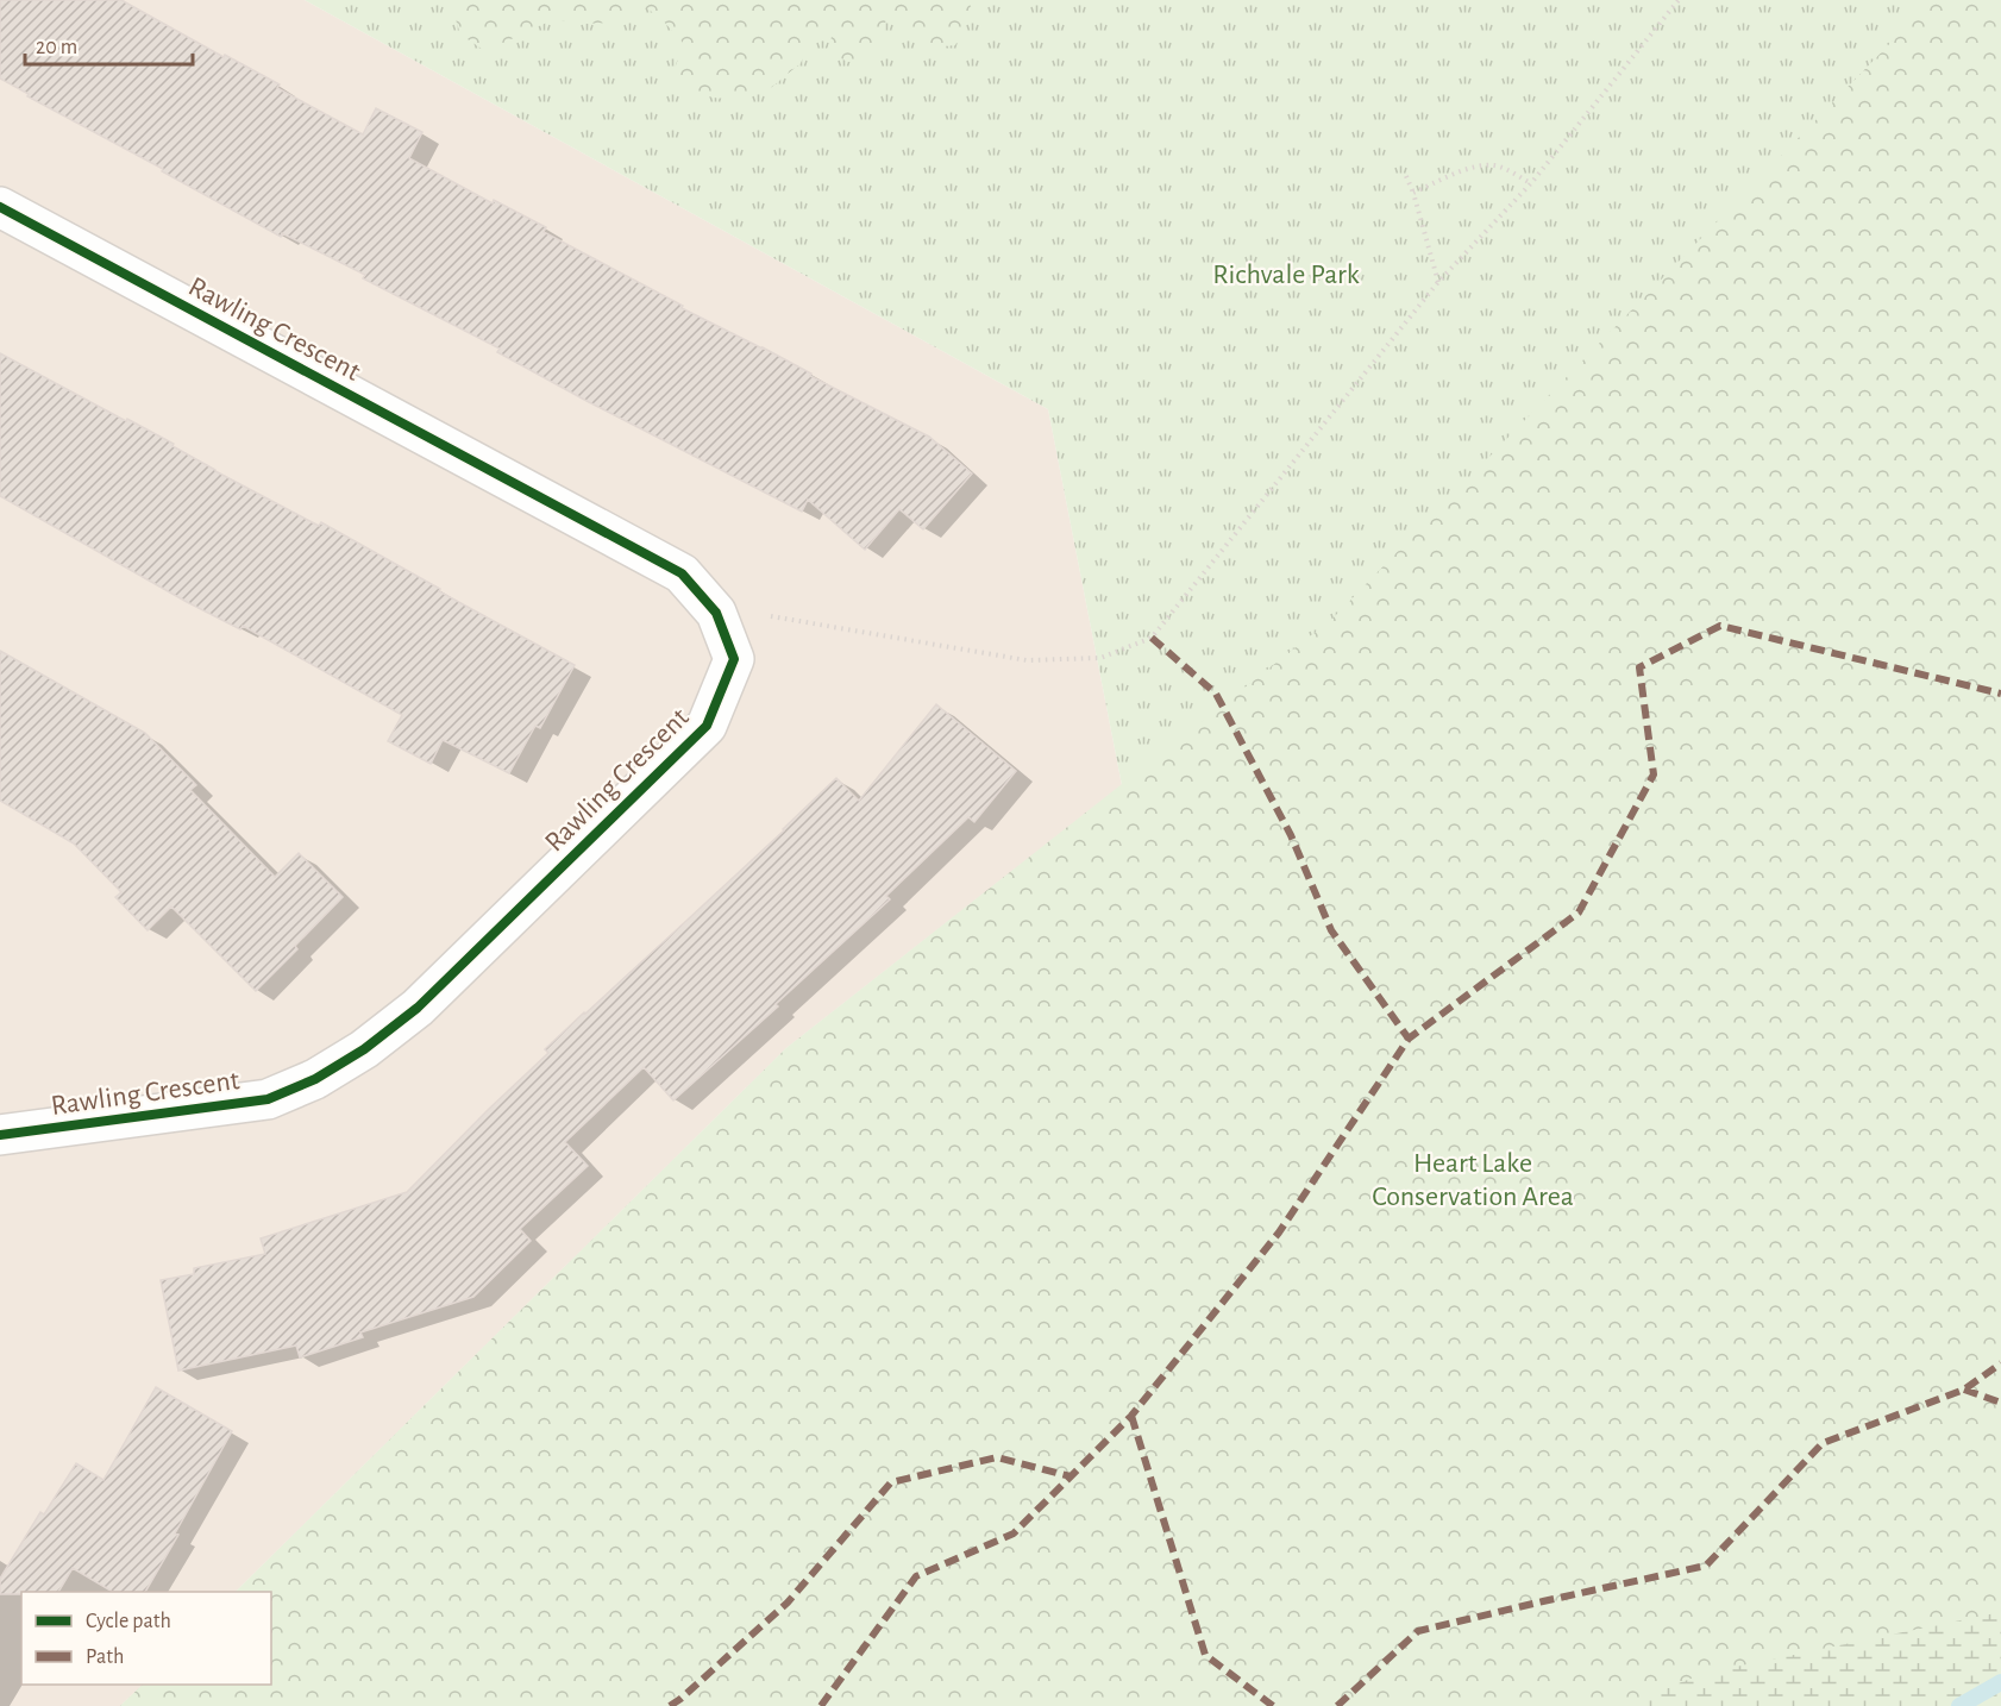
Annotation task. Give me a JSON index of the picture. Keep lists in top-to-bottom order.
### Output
{
  "streets": {
    "street": ["Rawling Crescent"]
  },
  "parks": ["Richvale Park", "Heart Lake Conservation Area"],
  "legend": ["Cycle path", "Path"],
  "scale_bar": "20 m"
}
